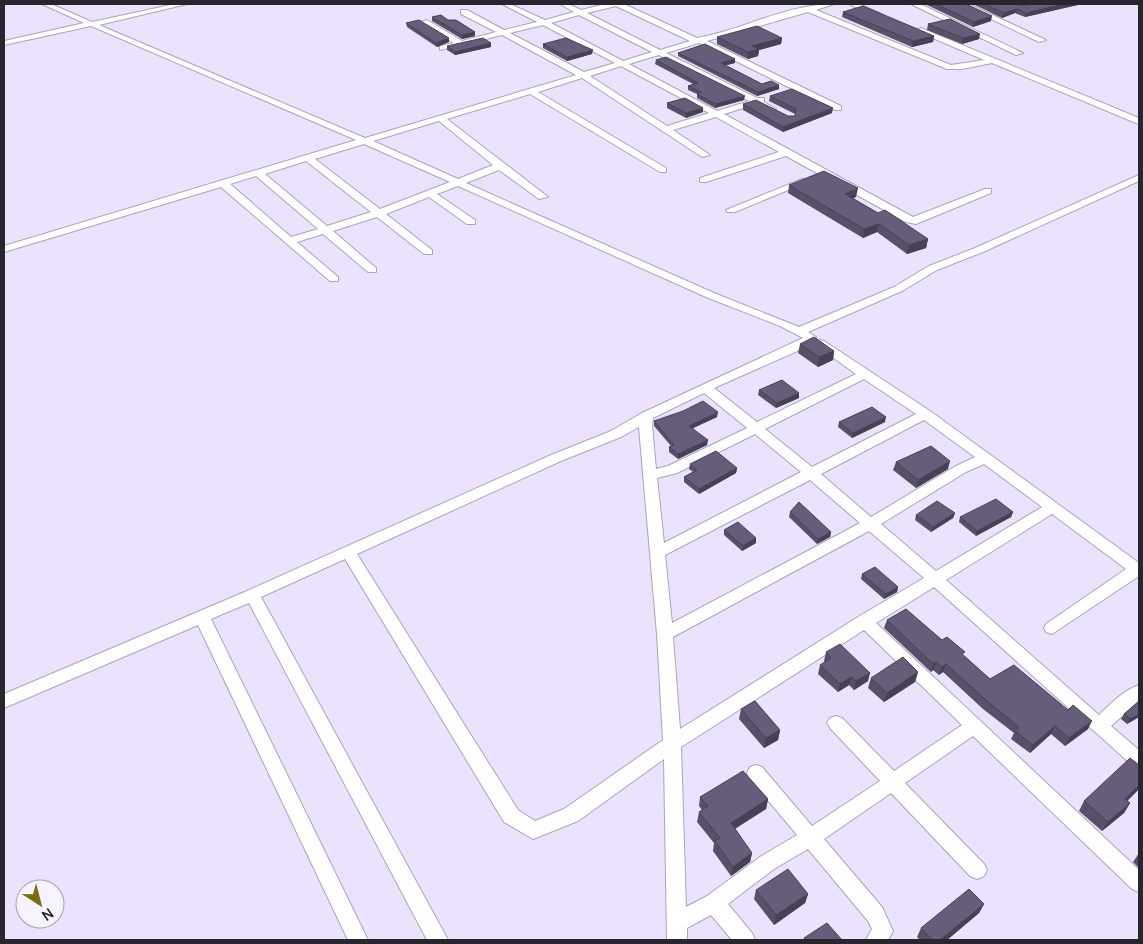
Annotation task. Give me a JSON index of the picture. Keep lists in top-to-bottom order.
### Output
{
  "north": "bottom right"
}
